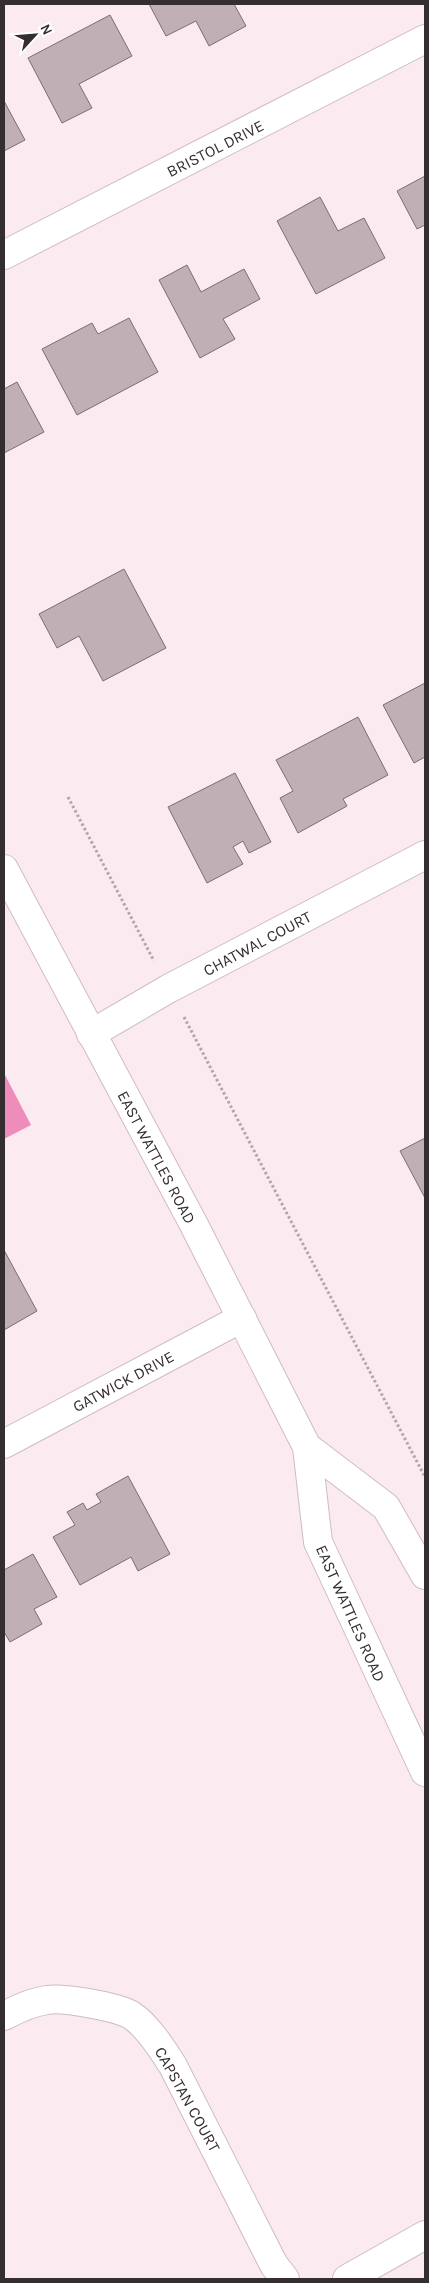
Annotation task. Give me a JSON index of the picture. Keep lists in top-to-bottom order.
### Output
{
  "streets": {
    "street": [
      "BRISTOL DRIVE",
      "CHATWAL COURT",
      "EAST WATTLES ROAD",
      "GATWICK DRIVE",
      "CAPSTAN COURT"
    ]
  },
  "crossings": [
    ["CHATWAL COURT", "EAST WATTLES ROAD"],
    ["EAST WATTLES ROAD", "GATWICK DRIVE"]
  ],
  "north": "top right"
}
